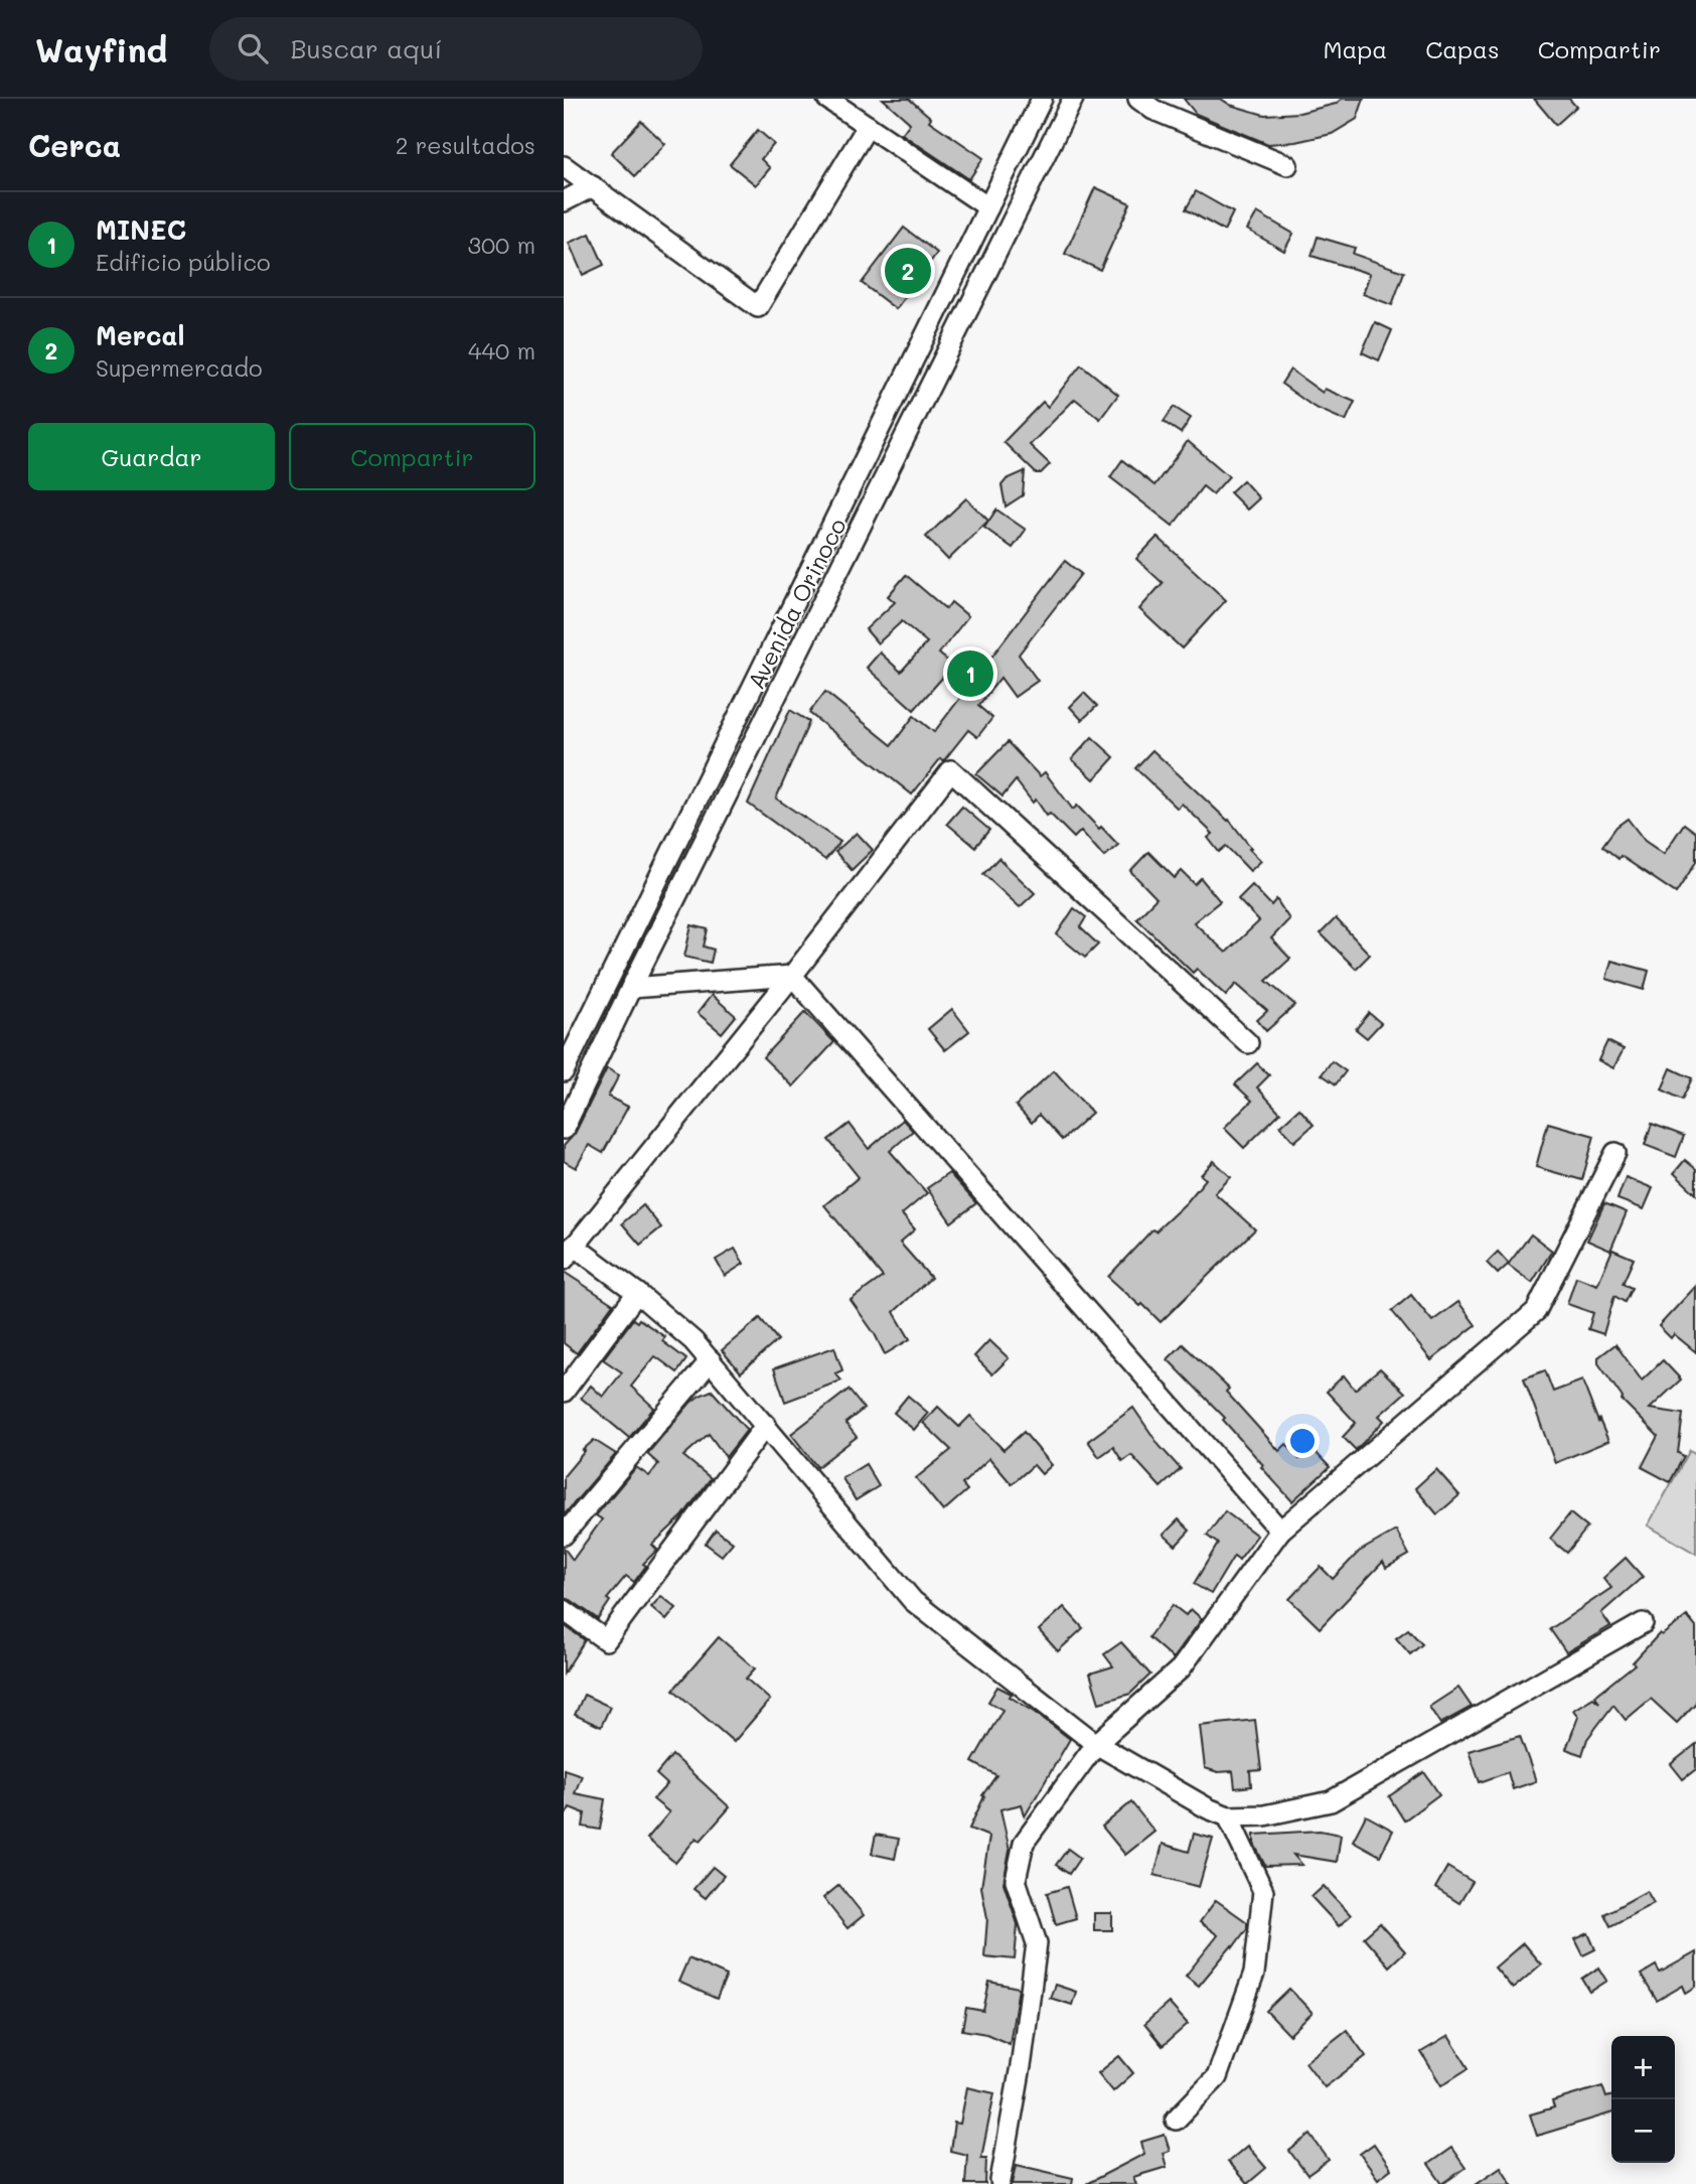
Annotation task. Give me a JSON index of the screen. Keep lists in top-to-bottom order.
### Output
{
  "streets": {
    "street": ["Avenida Orinoco"]
  },
  "page": {
    "header": "Wayfind",
    "search": "Buscar aquí",
    "nav": ["Mapa", "Capas", "Compartir"],
    "heading": ["Cerca", "2 resultados"],
    "list": [
      {
        "mark": "1",
        "name": "MINEC",
        "note": "Edificio público",
        "value": "300 m"
      },
      {
        "mark": "2",
        "name": "Mercal",
        "note": "Supermercado",
        "value": "440 m"
      }
    ],
    "pins": ["2", "1"],
    "buttons": ["Guardar", "Compartir"],
    "map_buttons": ["+", "−"]
  }
}
